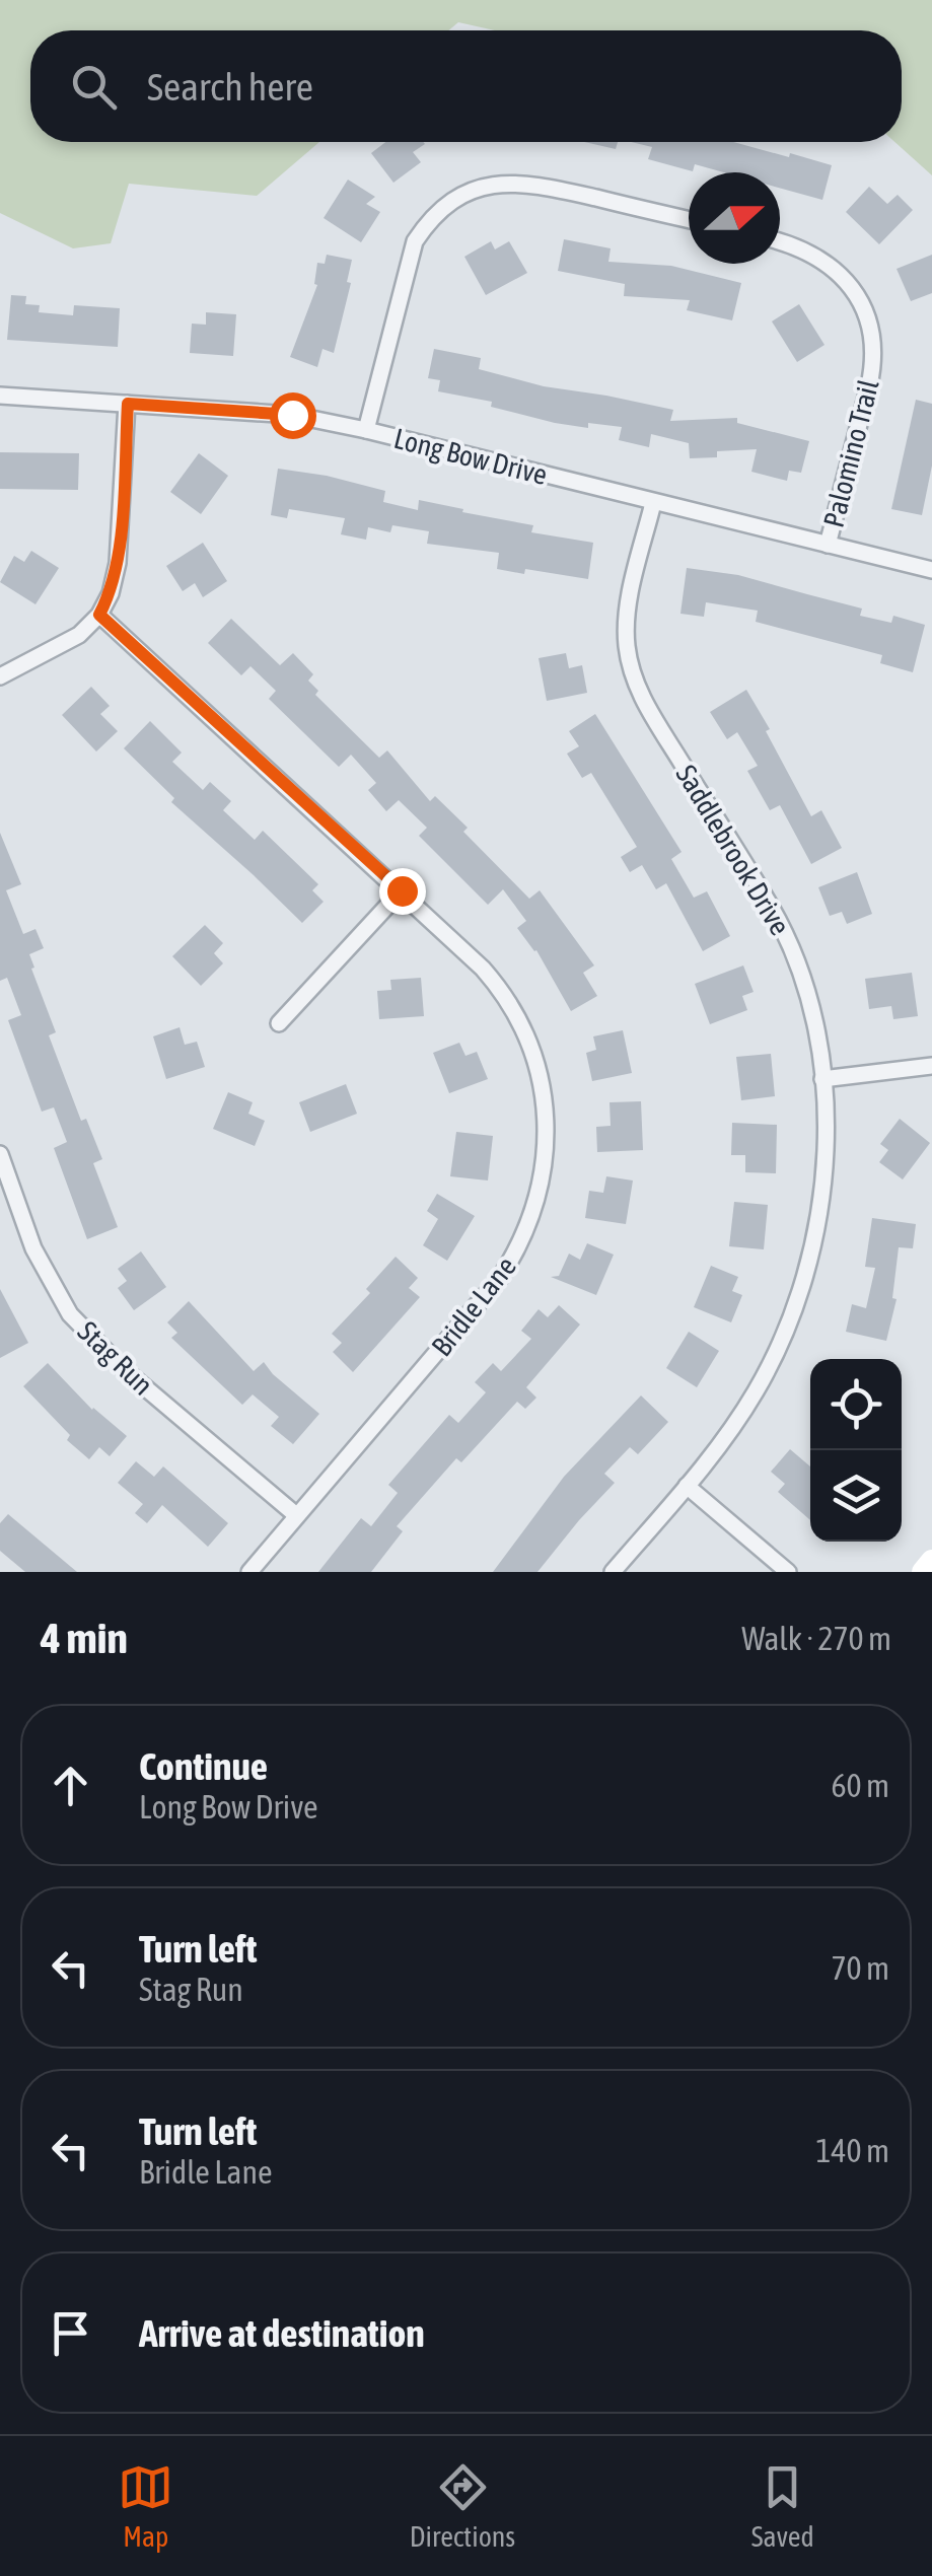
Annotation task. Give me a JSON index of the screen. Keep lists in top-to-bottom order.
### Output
{
  "streets": {
    "street": [
      "Palomino Trail",
      "Long Bow Drive",
      "Saddlebrook Drive",
      "Bridle Lane",
      "Stag Run"
    ]
  },
  "crossings": [
    ["Palomino Trail", "Long Bow Drive"],
    ["Long Bow Drive", "Saddlebrook Drive"],
    ["Bridle Lane", "Stag Run"]
  ],
  "north": "right",
  "page": {
    "search": "Search here",
    "heading": ["4 min", "Walk · 270 m"],
    "list": [
      ["Continue", "Long Bow Drive", "60 m"],
      ["Turn left", "Stag Run", "70 m"],
      ["Turn left", "Bridle Lane", "140 m"],
      "Arrive at destination"
    ],
    "nav": ["Map", "Directions", "Saved"]
  }
}
